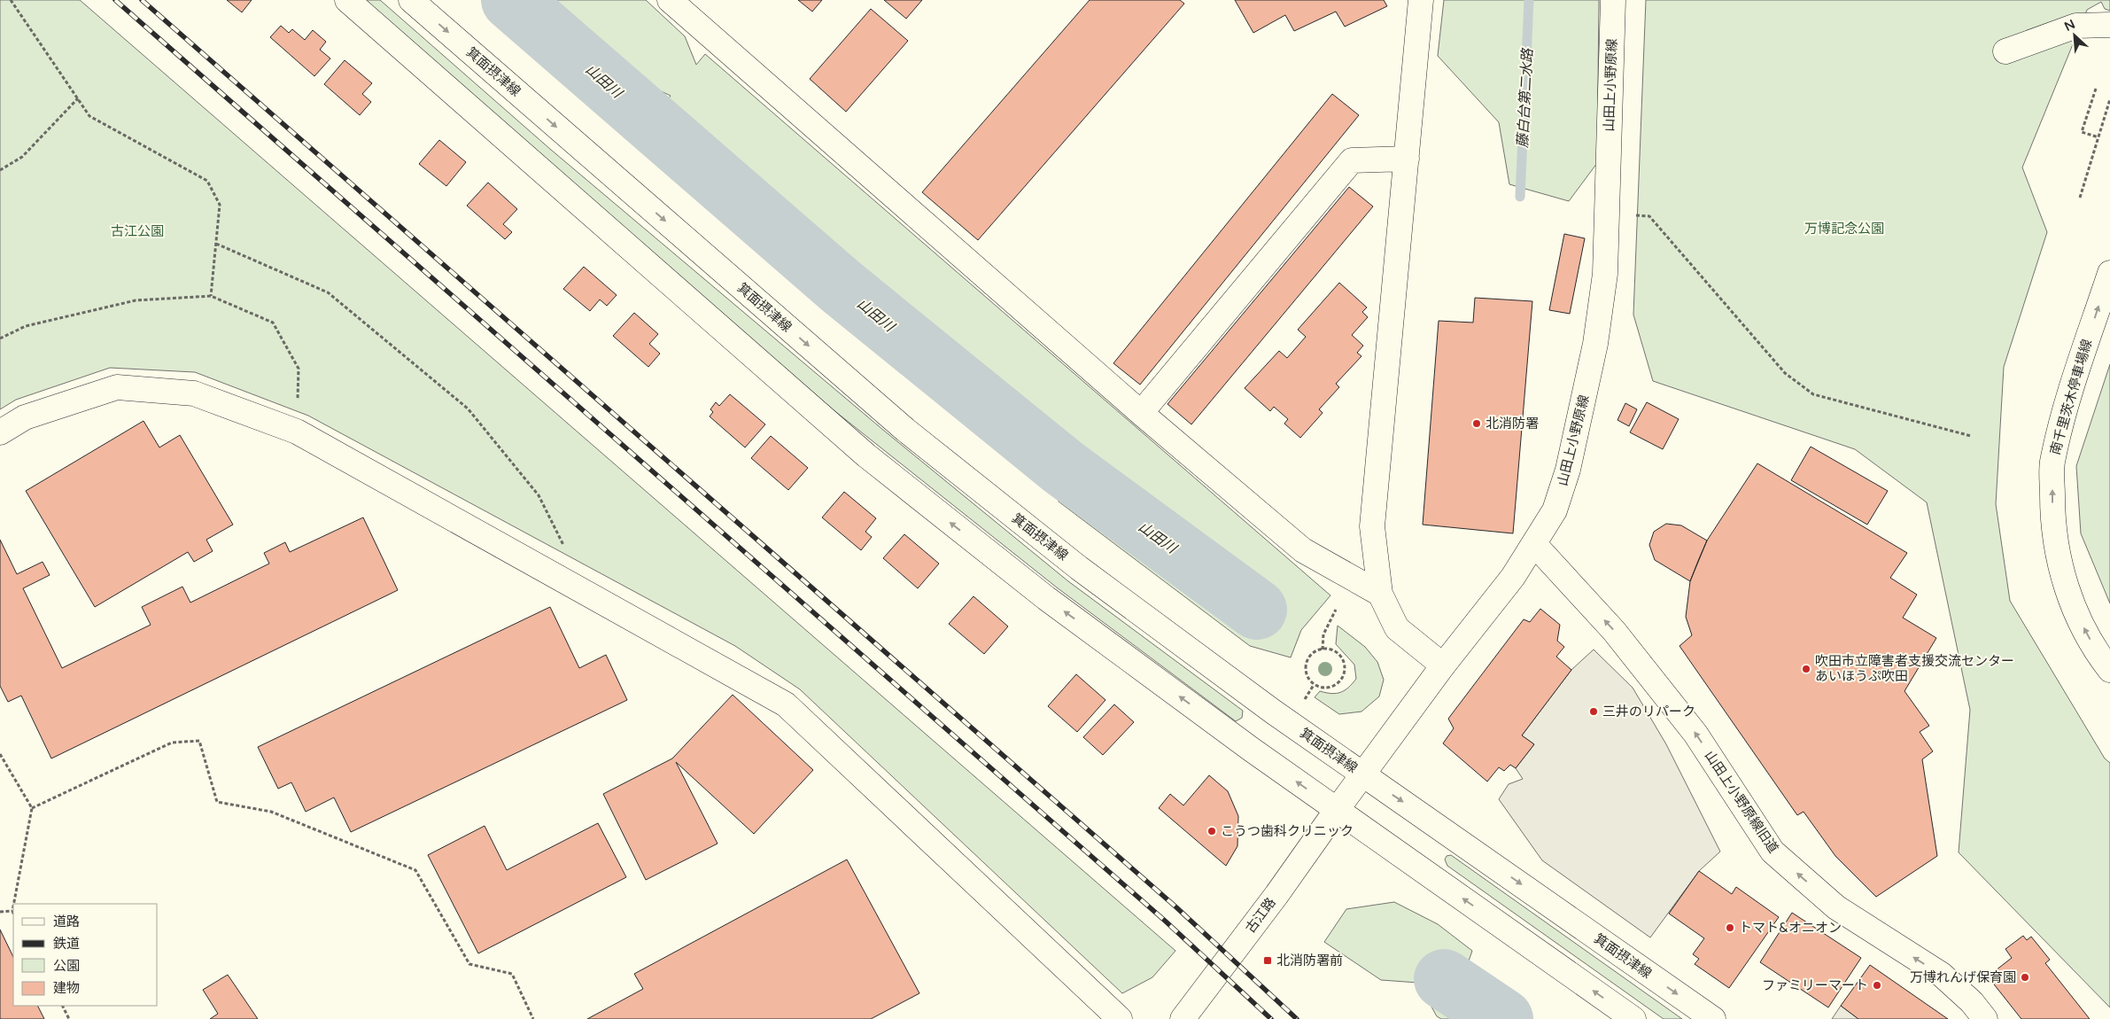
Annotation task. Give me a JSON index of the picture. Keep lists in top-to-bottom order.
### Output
{
  "streets": {
    "main road": [
      "箕面摂津線",
      "山田上小野原線",
      "南千里茨木停車場線",
      "山田上小野原線旧道",
      "古江路"
    ]
  },
  "crossings": [
    ["箕面摂津線", "山田上小野原線"],
    ["山田上小野原線", "山田上小野原線旧道"],
    ["山田上小野原線", "古江路"]
  ],
  "one_way": ["南千里茨木停車場線", "山田上小野原線旧道"],
  "water": ["山田川", "藤白台第二水路"],
  "parks": ["万博記念公園", "古江公園"],
  "places": {
    "other": [
      "北消防署",
      "吹田市立障害者支援交流センター あいほうぷ吹田",
      "三井のリパーク",
      "こうつ歯科クリニック",
      "トマト&オニオン",
      "万博れんげ保育園",
      "ファミリーマート"
    ],
    "transit": ["北消防署前"]
  },
  "legend": [
    "道路",
    "鉄道",
    "公園",
    "建物"
  ],
  "north": "top left"
}
